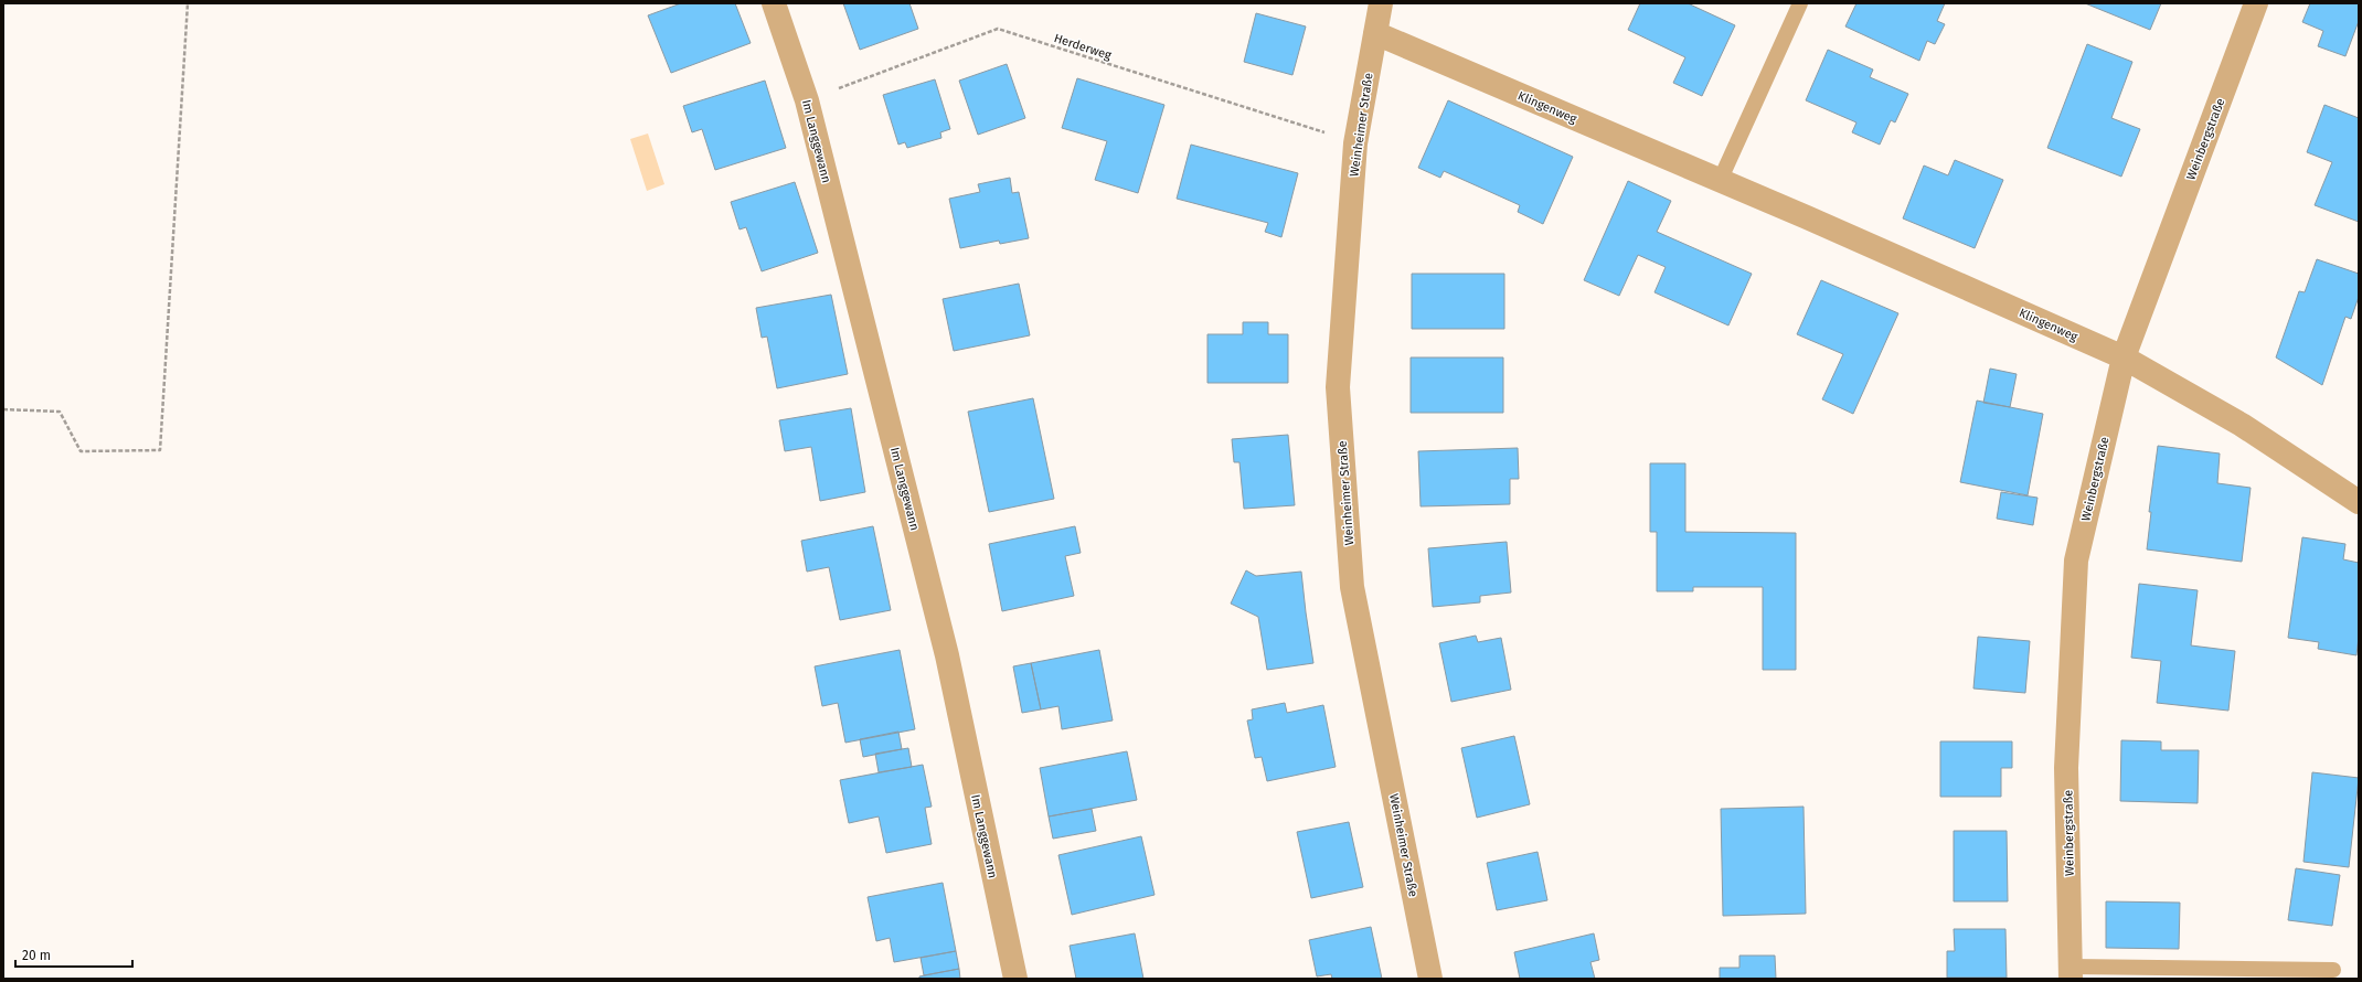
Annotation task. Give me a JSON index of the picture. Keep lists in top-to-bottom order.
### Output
{
  "streets": {
    "street": [
      "Klingenweg",
      "Weinheimer Straße",
      "Weinbergstraße",
      "Im Langgewann"
    ],
    "path": ["Herderweg"]
  },
  "crossings": [
    ["Herderweg", "Weinheimer Straße"],
    ["Herderweg", "Im Langgewann"],
    ["Klingenweg", "Weinheimer Straße"],
    ["Klingenweg", "Weinbergstraße"]
  ],
  "scale_bar": "20 m"
}
